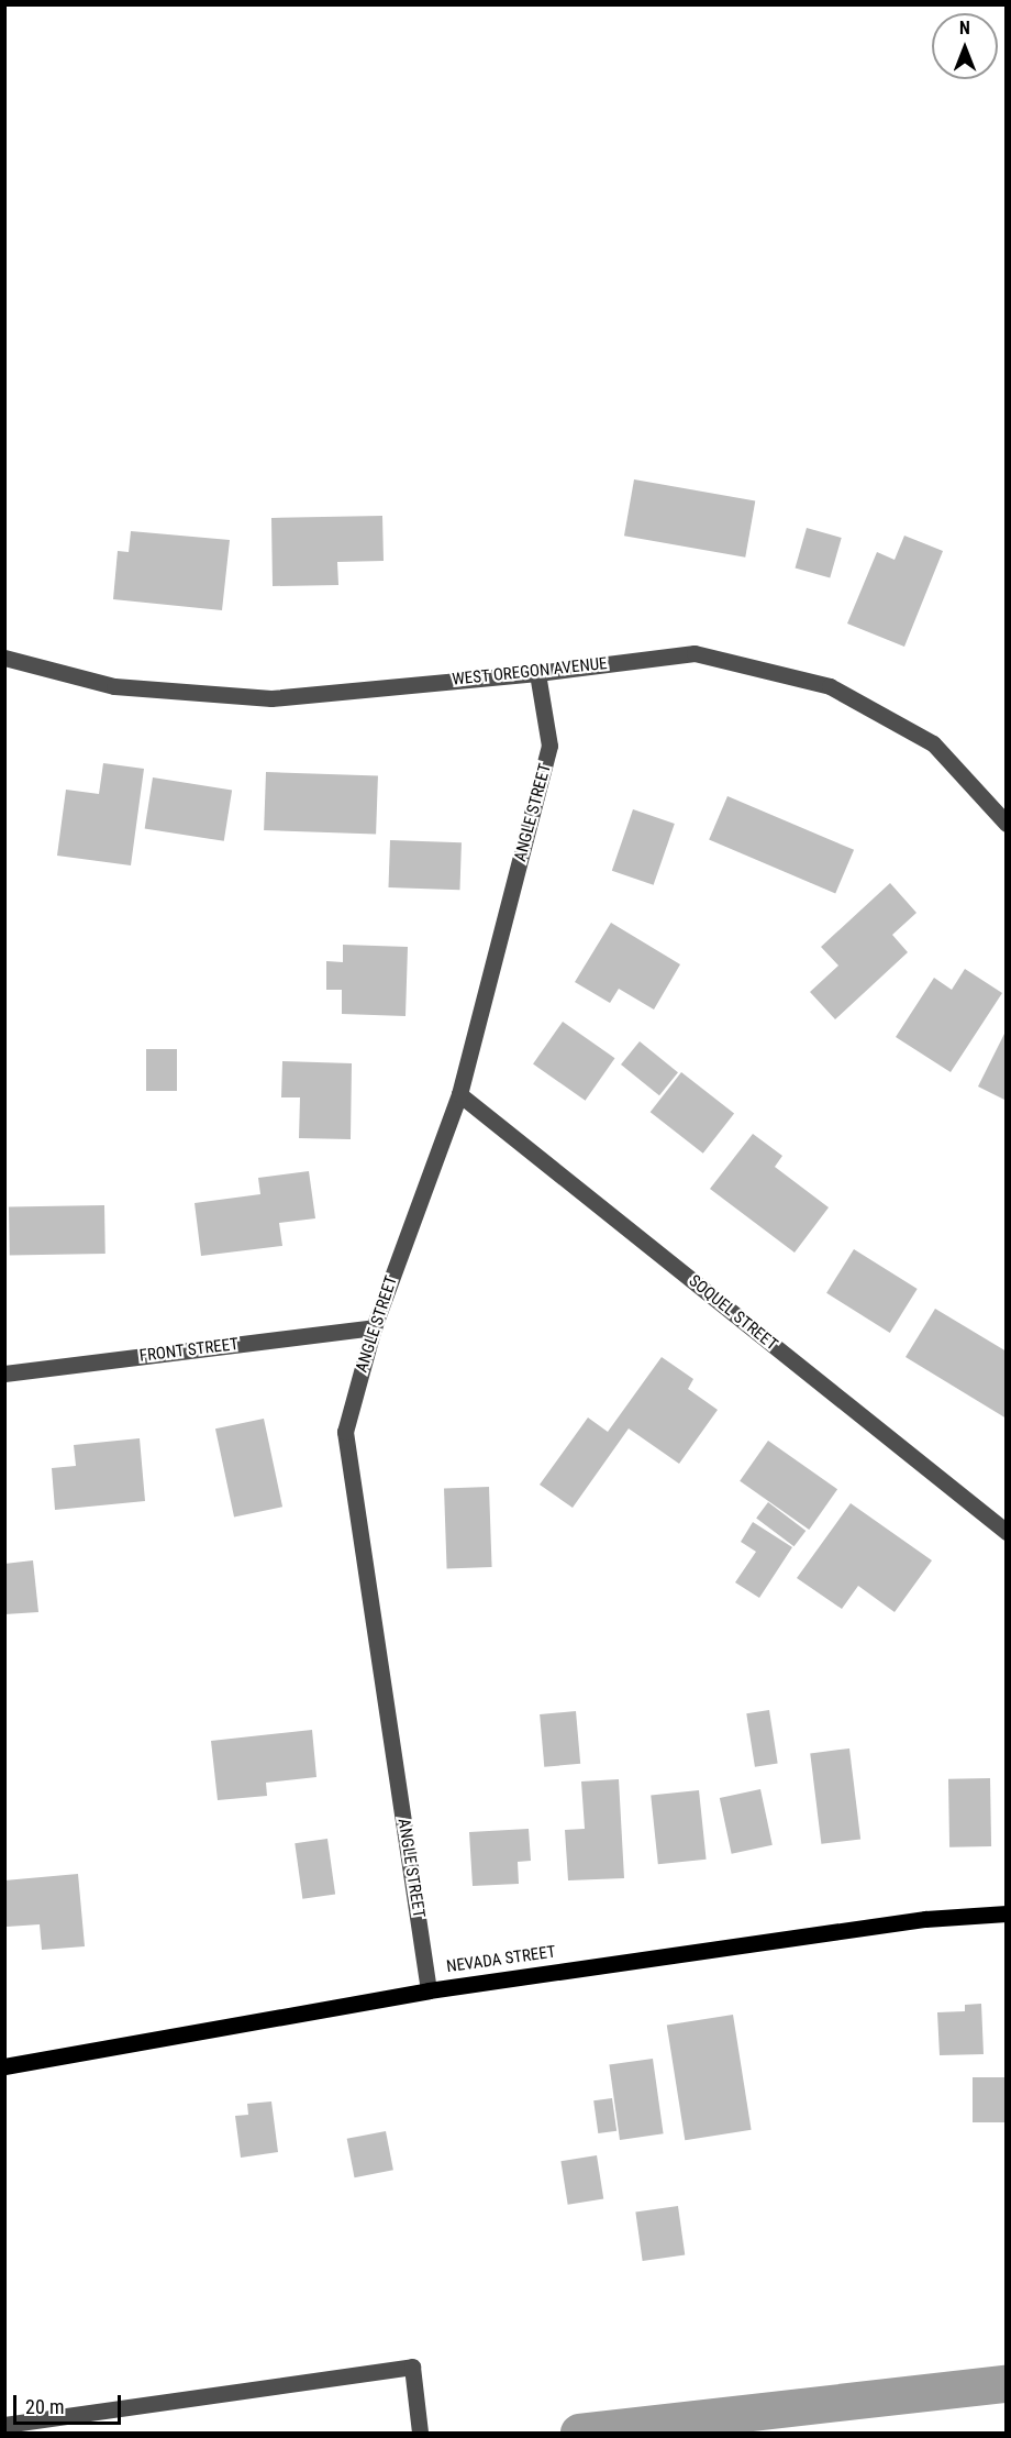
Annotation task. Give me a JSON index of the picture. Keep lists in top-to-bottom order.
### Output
{
  "streets": {
    "main road": ["NEVADA STREET"],
    "street": [
      "WEST OREGON AVENUE",
      "ANGLE STREET",
      "SOQUEL STREET",
      "FRONT STREET"
    ]
  },
  "crossings": [
    ["WEST OREGON AVENUE", "ANGLE STREET"],
    ["ANGLE STREET", "SOQUEL STREET"],
    ["ANGLE STREET", "FRONT STREET"],
    ["ANGLE STREET", "NEVADA STREET"]
  ],
  "scale_bar": "20 m",
  "north": "top"
}
